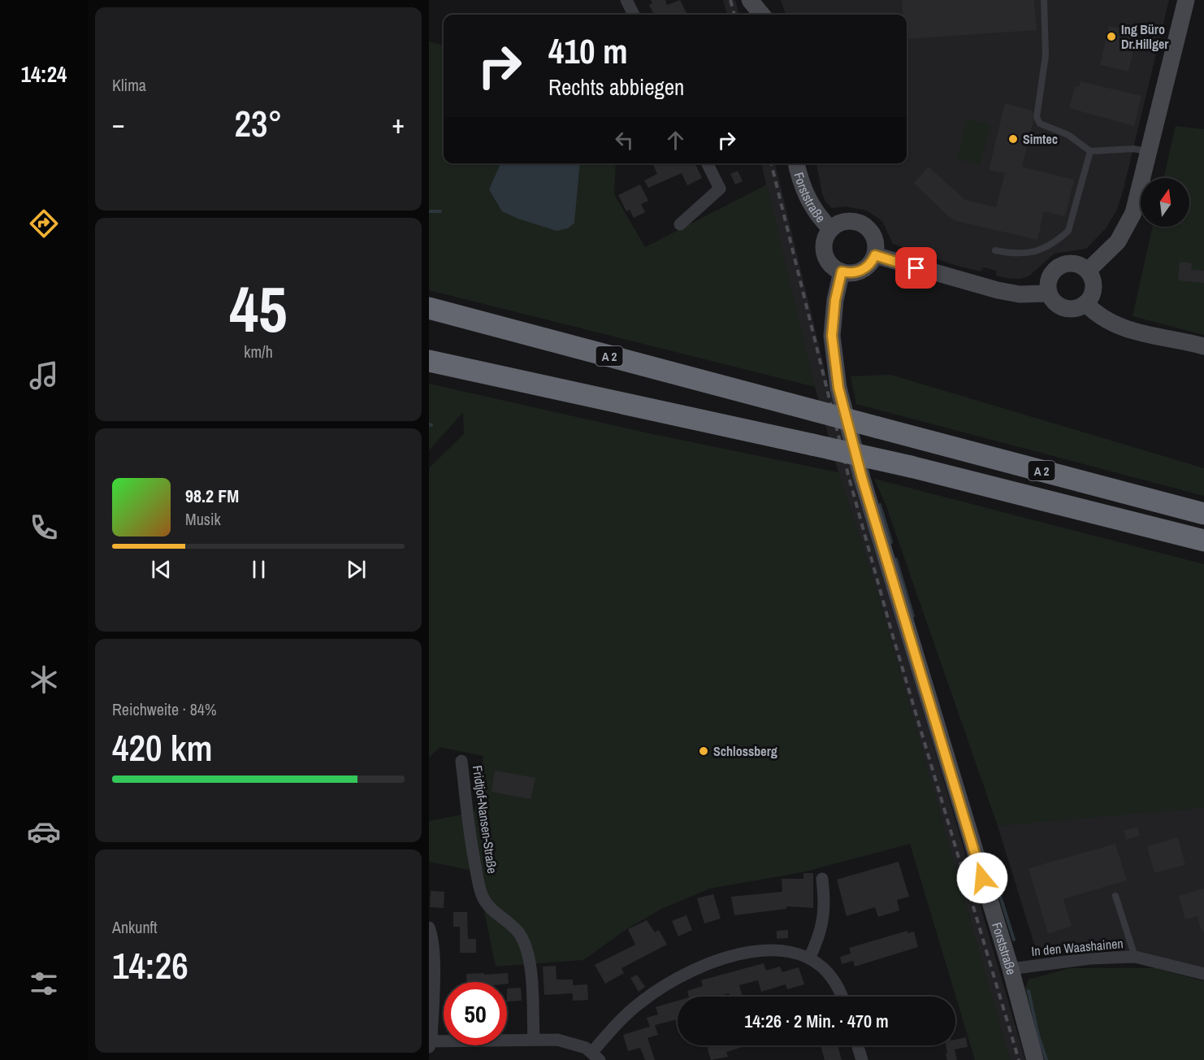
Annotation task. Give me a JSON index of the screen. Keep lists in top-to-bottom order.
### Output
{
  "streets": {
    "highway": ["A 2"],
    "main road": ["Forststraße"],
    "street": ["Fridtjof-Nansen-Straße", "In den Waashainen"]
  },
  "crossings": [
    ["Forststraße", "In den Waashainen"]
  ],
  "places": ["Ing Büro Dr.Hillger", "Simtec", "Schlossberg"],
  "north": "top",
  "page": {
    "tabs": "14:24",
    "tile": [
      "Klima",
      ["45", "km/h"],
      ["Reichweite · 84%", "420 km"],
      ["Ankunft", "14:26"]
    ],
    "turn": ["410 m", "Rechts abbiegen"],
    "heat": ["−", "23°", "+"],
    "song": ["98.2 FM", "Musik"],
    "limit": "50",
    "trip": "14:26 · 2 Min. · 470 m"
  }
}
